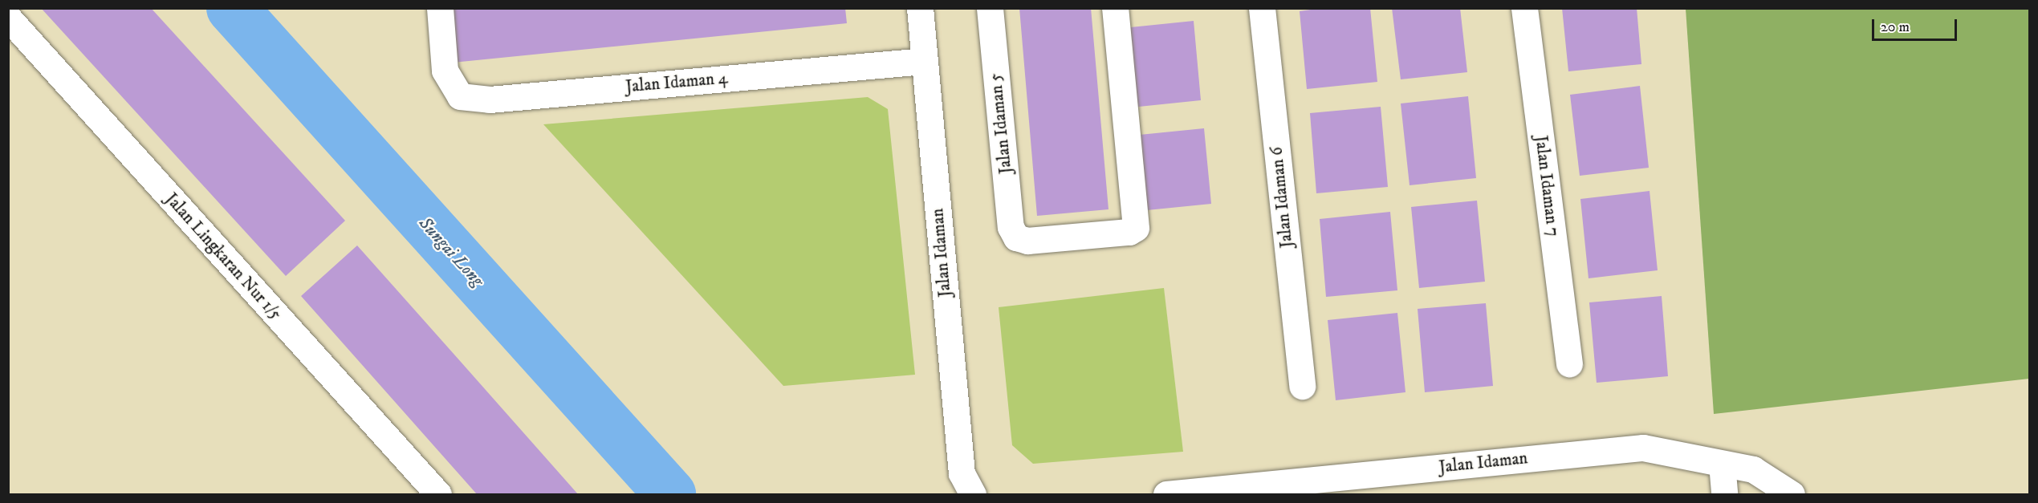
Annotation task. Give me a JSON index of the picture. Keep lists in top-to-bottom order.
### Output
{
  "streets": {
    "street": [
      "Jalan Idaman 4",
      "Jalan Idaman 5",
      "Jalan Idaman 7",
      "Jalan Idaman 6",
      "Jalan Idaman",
      "Jalan Lingkaran Nur 1/5"
    ]
  },
  "crossings": [
    ["Jalan Idaman 4", "Jalan Idaman"]
  ],
  "water": ["Sungai Long"],
  "scale_bar": "20 m"
}
